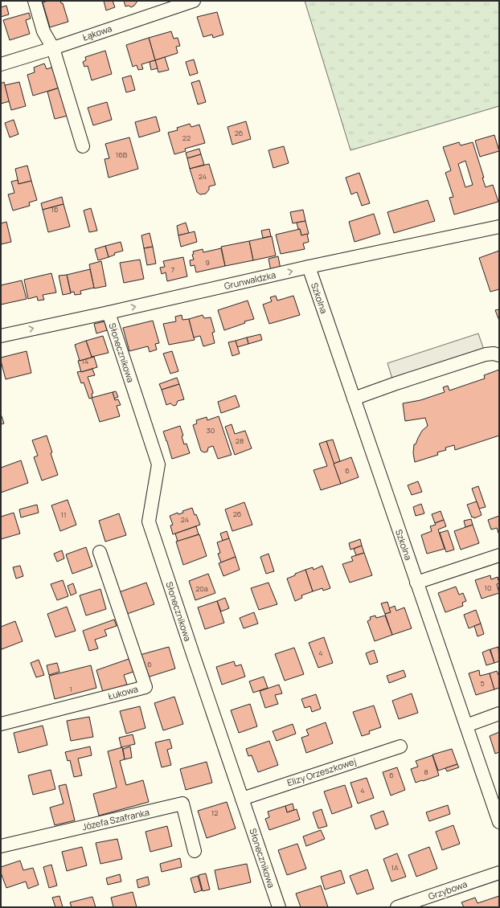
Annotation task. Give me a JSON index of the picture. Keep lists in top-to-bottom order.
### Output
{
  "streets": {
    "street": [
      "Łąkowa",
      "Grunwaldzka",
      "Szkolna",
      "Słonecznikowa",
      "Łukowa",
      "Elizy Orzeszkowej",
      "Józefa Szafranka",
      "Grzybowa"
    ]
  },
  "crossings": [
    ["Grunwaldzka", "Szkolna"],
    ["Grunwaldzka", "Słonecznikowa"],
    ["Słonecznikowa", "Elizy Orzeszkowej"]
  ],
  "one_way": ["Grunwaldzka"],
  "house_numbers": [
    "26",
    "22",
    "16B",
    "24",
    "16",
    "9",
    "7",
    "14",
    "30",
    "28",
    "6",
    "26",
    "11",
    "24",
    "10",
    "20a",
    "4",
    "6",
    "5",
    "1",
    "8",
    "6",
    "4",
    "12",
    "1A"
  ]
}
